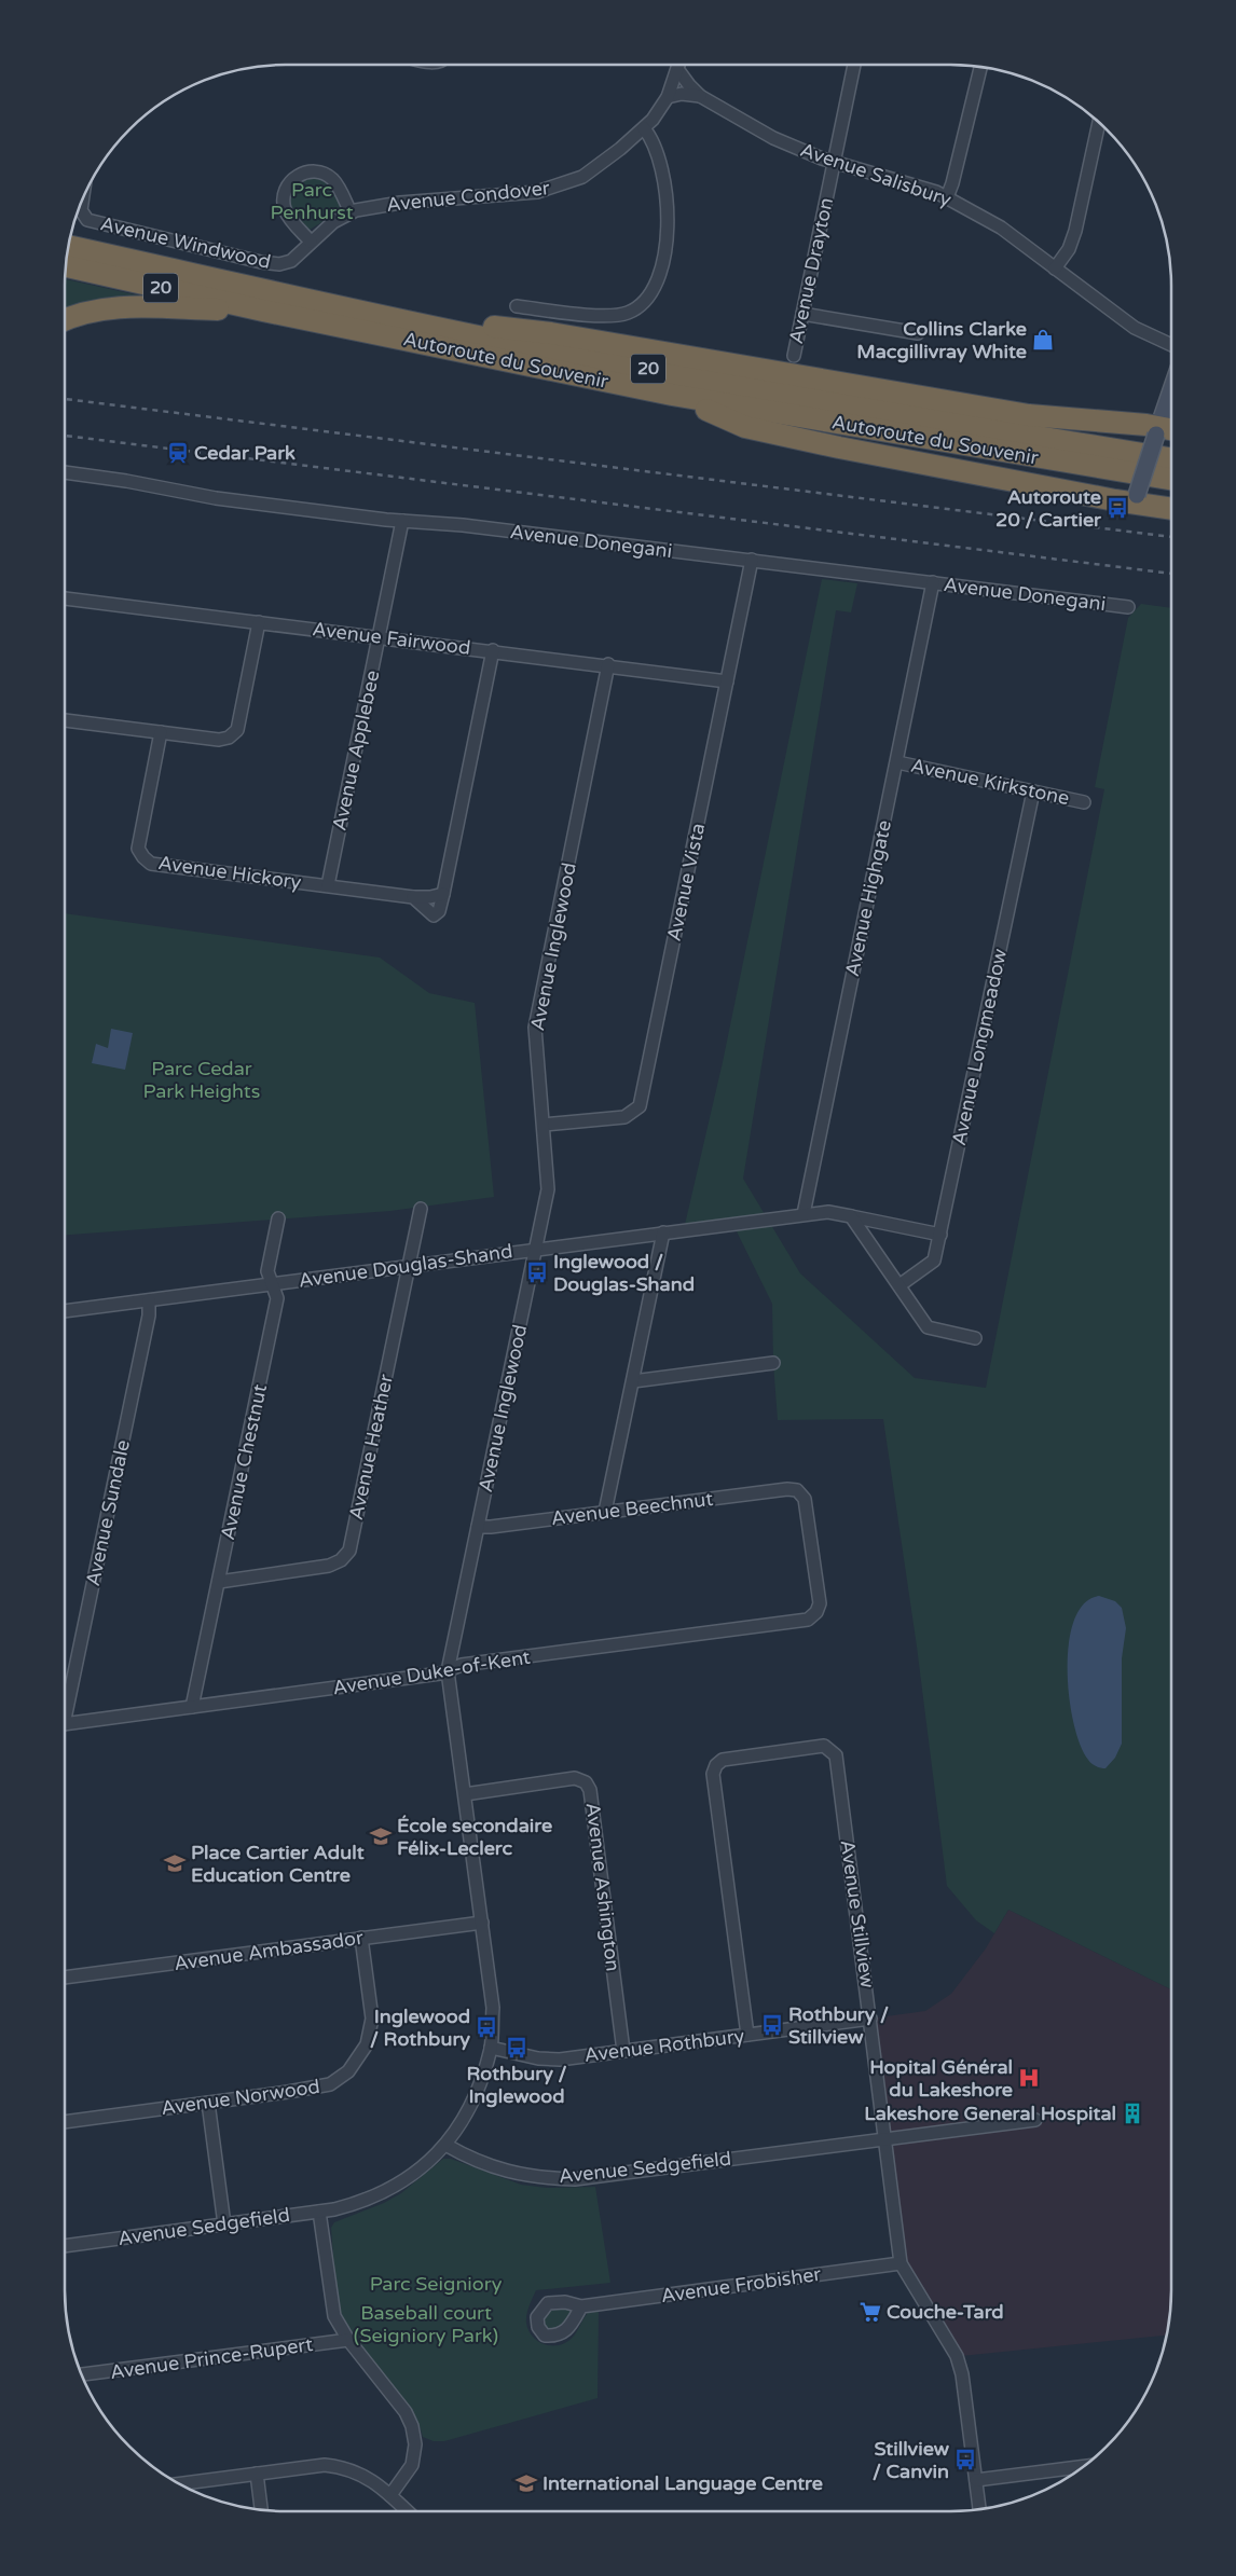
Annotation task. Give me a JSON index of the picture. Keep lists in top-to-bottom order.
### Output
{
  "streets": {
    "highway": ["20", "Autoroute du Souvenir"],
    "street": [
      "Avenue Salisbury",
      "Avenue Condover",
      "Avenue Windwood",
      "Avenue Drayton",
      "Avenue Donegani",
      "Avenue Fairwood",
      "Avenue Applebee",
      "Avenue Kirkstone",
      "Avenue Hickory",
      "Avenue Vista",
      "Avenue Highgate",
      "Avenue Inglewood",
      "Avenue Longmeadow",
      "Avenue Douglas-Shand",
      "Avenue Heather",
      "Avenue Chestnut",
      "Avenue Beechnut",
      "Avenue Sundale",
      "Avenue Duke-of-Kent",
      "Avenue Ashington",
      "Avenue Stillview",
      "Avenue Ambassador",
      "Avenue Rothbury",
      "Avenue Norwood",
      "Avenue Sedgefield",
      "Avenue Frobisher",
      "Avenue Prince-Rupert"
    ]
  },
  "crossings": [
    ["Avenue Salisbury", "Avenue Drayton"],
    ["Avenue Condover", "Avenue Windwood"],
    ["Avenue Donegani", "Avenue Applebee"],
    ["Avenue Donegani", "Avenue Vista"],
    ["Avenue Donegani", "Avenue Highgate"],
    ["Avenue Fairwood", "Avenue Applebee"],
    ["Avenue Fairwood", "Avenue Vista"],
    ["Avenue Fairwood", "Avenue Inglewood"],
    ["Avenue Applebee", "Avenue Hickory"],
    ["Avenue Kirkstone", "Avenue Highgate"],
    ["Avenue Kirkstone", "Avenue Longmeadow"],
    ["Avenue Vista", "Avenue Inglewood"],
    ["Avenue Highgate", "Avenue Douglas-Shand"],
    ["Avenue Inglewood", "Avenue Douglas-Shand"],
    ["Avenue Inglewood", "Avenue Beechnut"],
    ["Avenue Inglewood", "Avenue Duke-of-Kent"],
    ["Avenue Inglewood", "Avenue Ashington"],
    ["Avenue Inglewood", "Avenue Ambassador"],
    ["Avenue Inglewood", "Avenue Rothbury"],
    ["Avenue Inglewood", "Avenue Sedgefield"],
    ["Avenue Longmeadow", "Avenue Douglas-Shand"],
    ["Avenue Douglas-Shand", "Avenue Heather"],
    ["Avenue Douglas-Shand", "Avenue Chestnut"],
    ["Avenue Douglas-Shand", "Avenue Sundale"],
    ["Avenue Heather", "Avenue Chestnut"],
    ["Avenue Chestnut", "Avenue Duke-of-Kent"],
    ["Avenue Beechnut", "Avenue Duke-of-Kent"],
    ["Avenue Ashington", "Avenue Rothbury"],
    ["Avenue Stillview", "Avenue Rothbury"],
    ["Avenue Stillview", "Avenue Sedgefield"],
    ["Avenue Stillview", "Avenue Frobisher"],
    ["Avenue Ambassador", "Avenue Norwood"]
  ],
  "parks": [
    "Parc Penhurst",
    "Parc Cedar Park Heights",
    "Parc Seigniory",
    "Baseball court (Seigniory Park)"
  ],
  "places": {
    "shop": ["Collins Clarke Macgillivray White"],
    "station": ["Cedar Park"],
    "bus stop": [
      "Autoroute 20 / Cartier",
      "Inglewood / Douglas-Shand",
      "Rothbury / Stillview",
      "Inglewood / Rothbury",
      "Rothbury / Inglewood",
      "Stillview / Canvin"
    ],
    "school or university": ["École secondaire Félix-Leclerc", "Place Cartier Adult Education Centre", "International Language Centre"],
    "hospital": ["Hopital Général du Lakeshore"],
    "building": ["Lakeshore General Hospital"],
    "supermarket": ["Couche-Tard"]
  }
}
